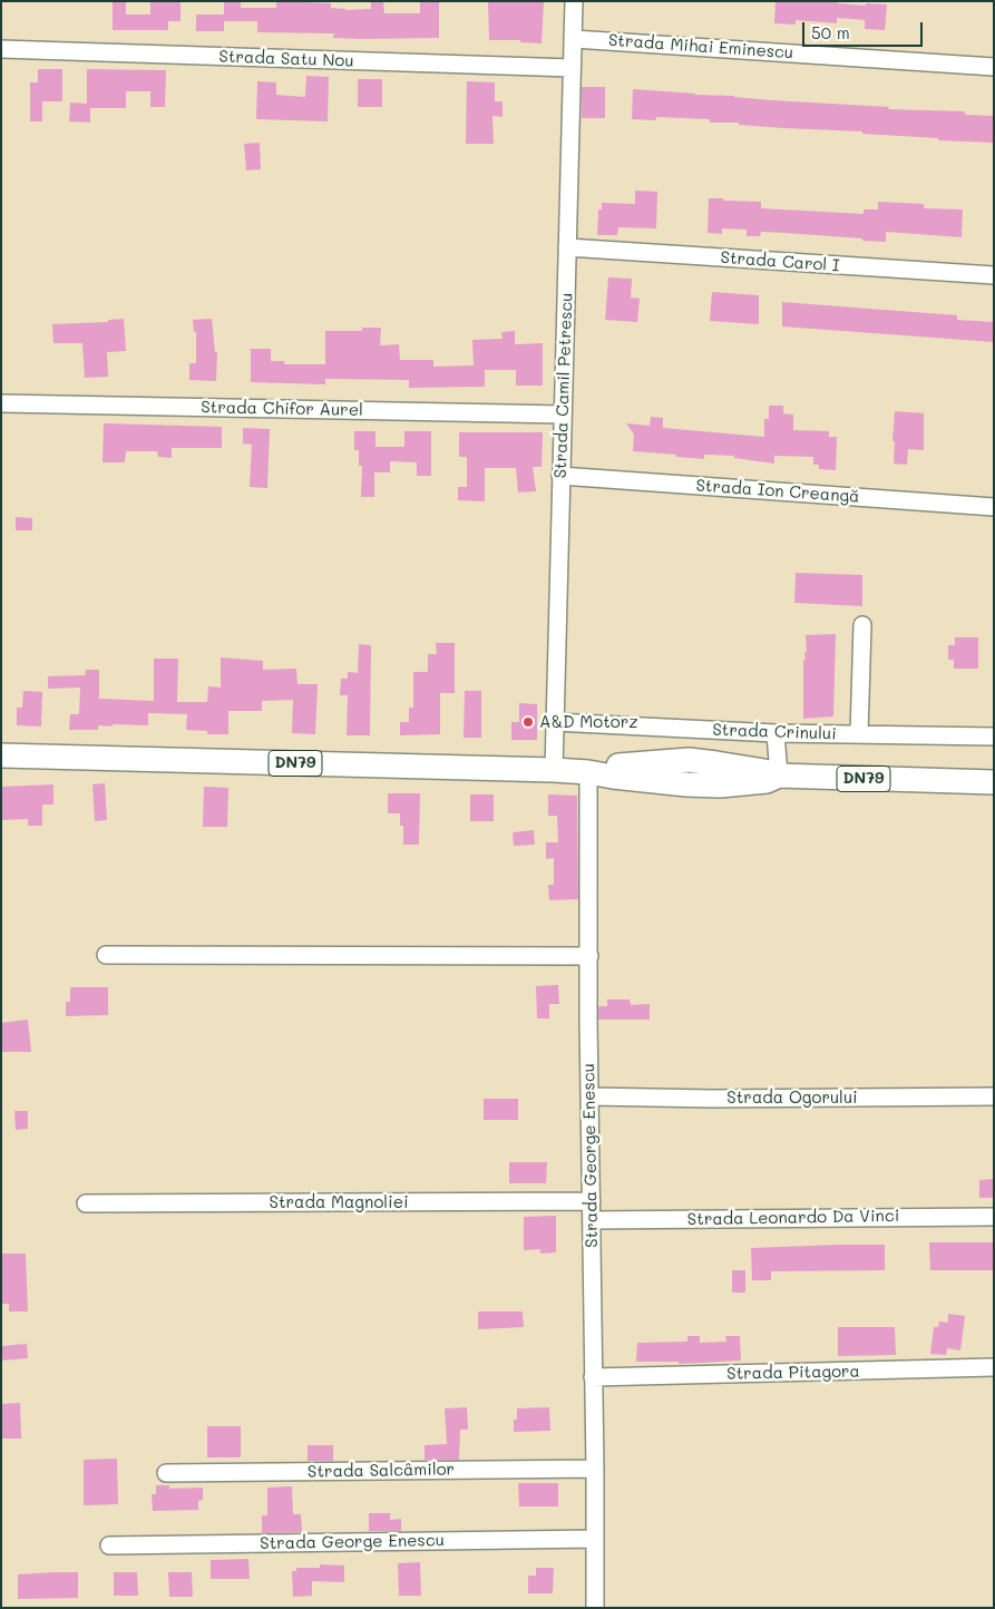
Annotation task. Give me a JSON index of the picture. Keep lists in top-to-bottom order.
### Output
{
  "streets": {
    "highway": ["DN79"],
    "street": [
      "Strada Mihai Eminescu",
      "Strada Satu Nou",
      "Strada Carol I",
      "Strada Camil Petrescu",
      "Strada Chifor Aurel",
      "Strada Ion Creangă",
      "Strada Crinului",
      "Strada Ogorului",
      "Strada George Enescu",
      "Strada Magnoliei",
      "Strada Leonardo Da Vinci",
      "Strada Pitagora",
      "Strada Salcâmilor"
    ]
  },
  "crossings": [
    ["Strada Mihai Eminescu", "Strada Camil Petrescu"],
    ["Strada Satu Nou", "Strada Camil Petrescu"],
    ["Strada Carol I", "Strada Camil Petrescu"],
    ["Strada Camil Petrescu", "Strada Chifor Aurel"],
    ["Strada Camil Petrescu", "Strada Ion Creangă"],
    ["Strada Camil Petrescu", "Strada Crinului"],
    ["Strada Camil Petrescu", "DN79"],
    ["DN79", "Strada George Enescu"],
    ["Strada Ogorului", "Strada George Enescu"],
    ["Strada George Enescu", "Strada Magnoliei"],
    ["Strada George Enescu", "Strada Leonardo Da Vinci"],
    ["Strada George Enescu", "Strada Pitagora"],
    ["Strada George Enescu", "Strada Salcâmilor"]
  ],
  "places": ["A&D Motorz"],
  "scale_bar": "50 m"
}
